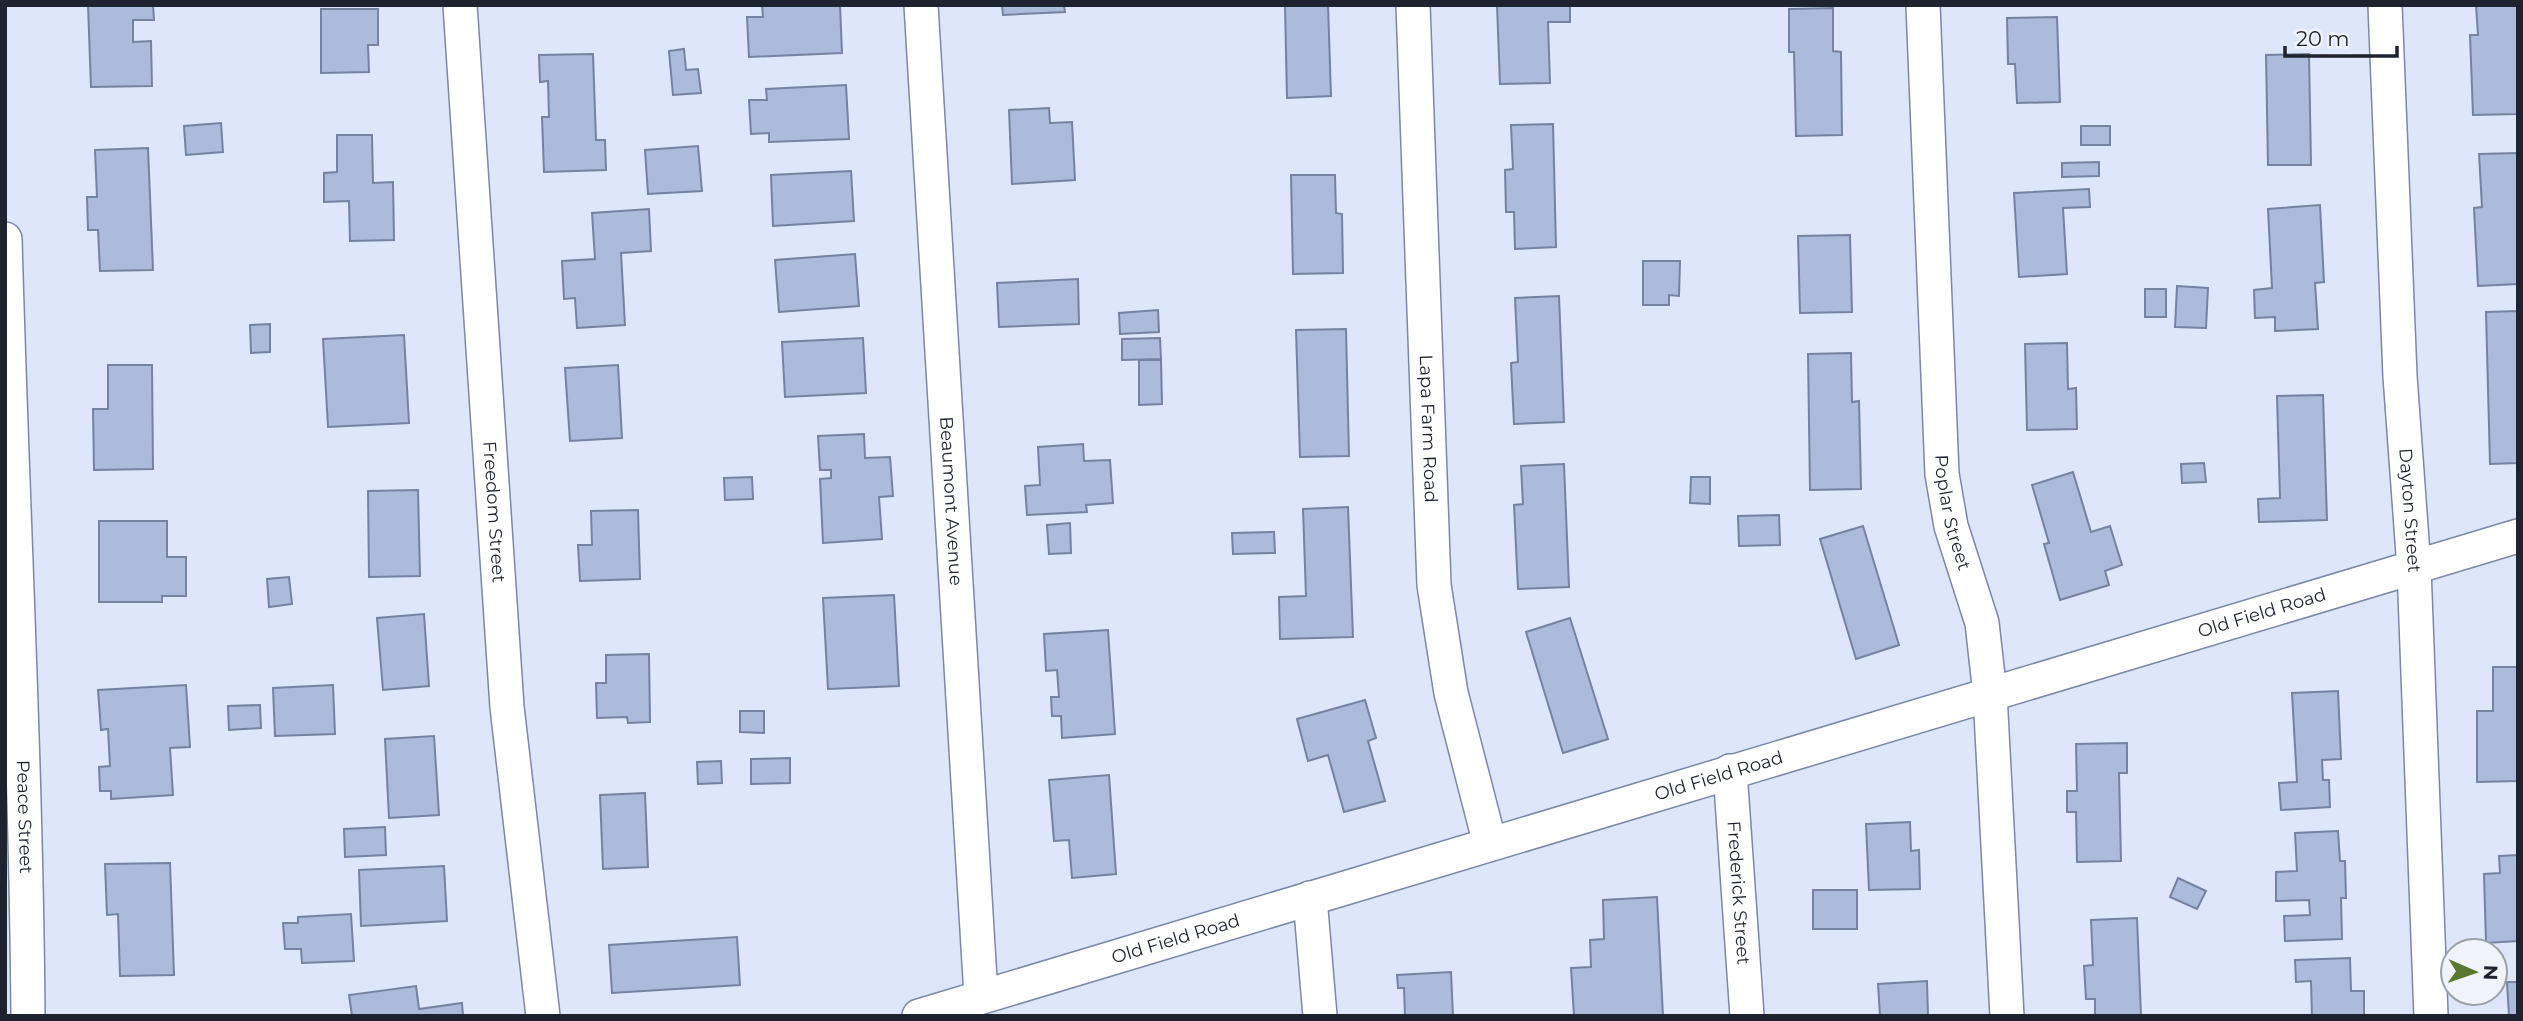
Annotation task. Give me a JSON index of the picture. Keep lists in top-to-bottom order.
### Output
{
  "streets": {
    "street": [
      "Lapa Farm Road",
      "Beaumont Avenue",
      "Dayton Street",
      "Freedom Street",
      "Poplar Street",
      "Old Field Road",
      "Peace Street",
      "Frederick Street"
    ]
  },
  "crossings": [
    ["Lapa Farm Road", "Old Field Road"],
    ["Beaumont Avenue", "Old Field Road"],
    ["Dayton Street", "Old Field Road"],
    ["Poplar Street", "Old Field Road"],
    ["Old Field Road", "Frederick Street"]
  ],
  "scale_bar": "20 m",
  "north": "right"
}
